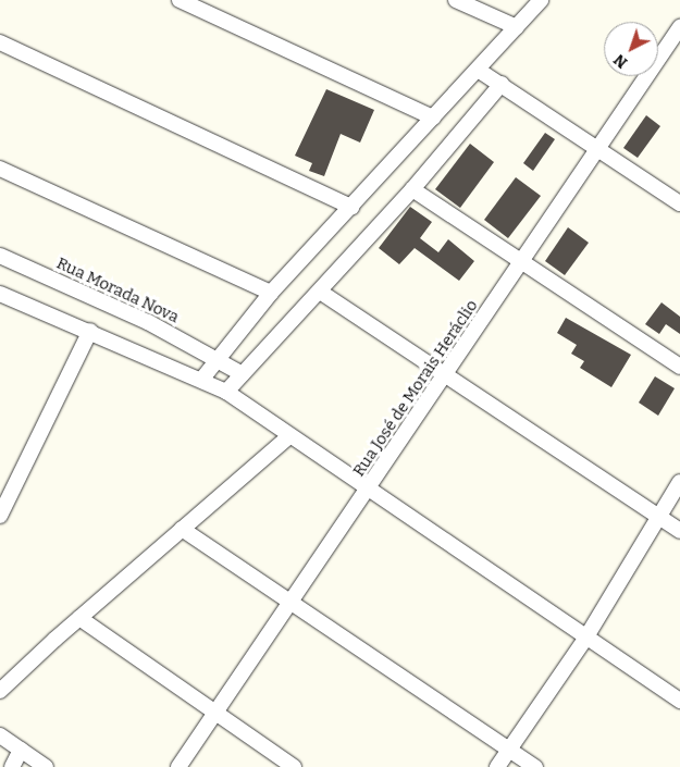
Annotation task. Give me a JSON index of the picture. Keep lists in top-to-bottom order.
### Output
{
  "streets": {
    "street": ["Rua Morada Nova", "Rua José de Morais Heráclio"]
  },
  "north": "bottom left"
}
